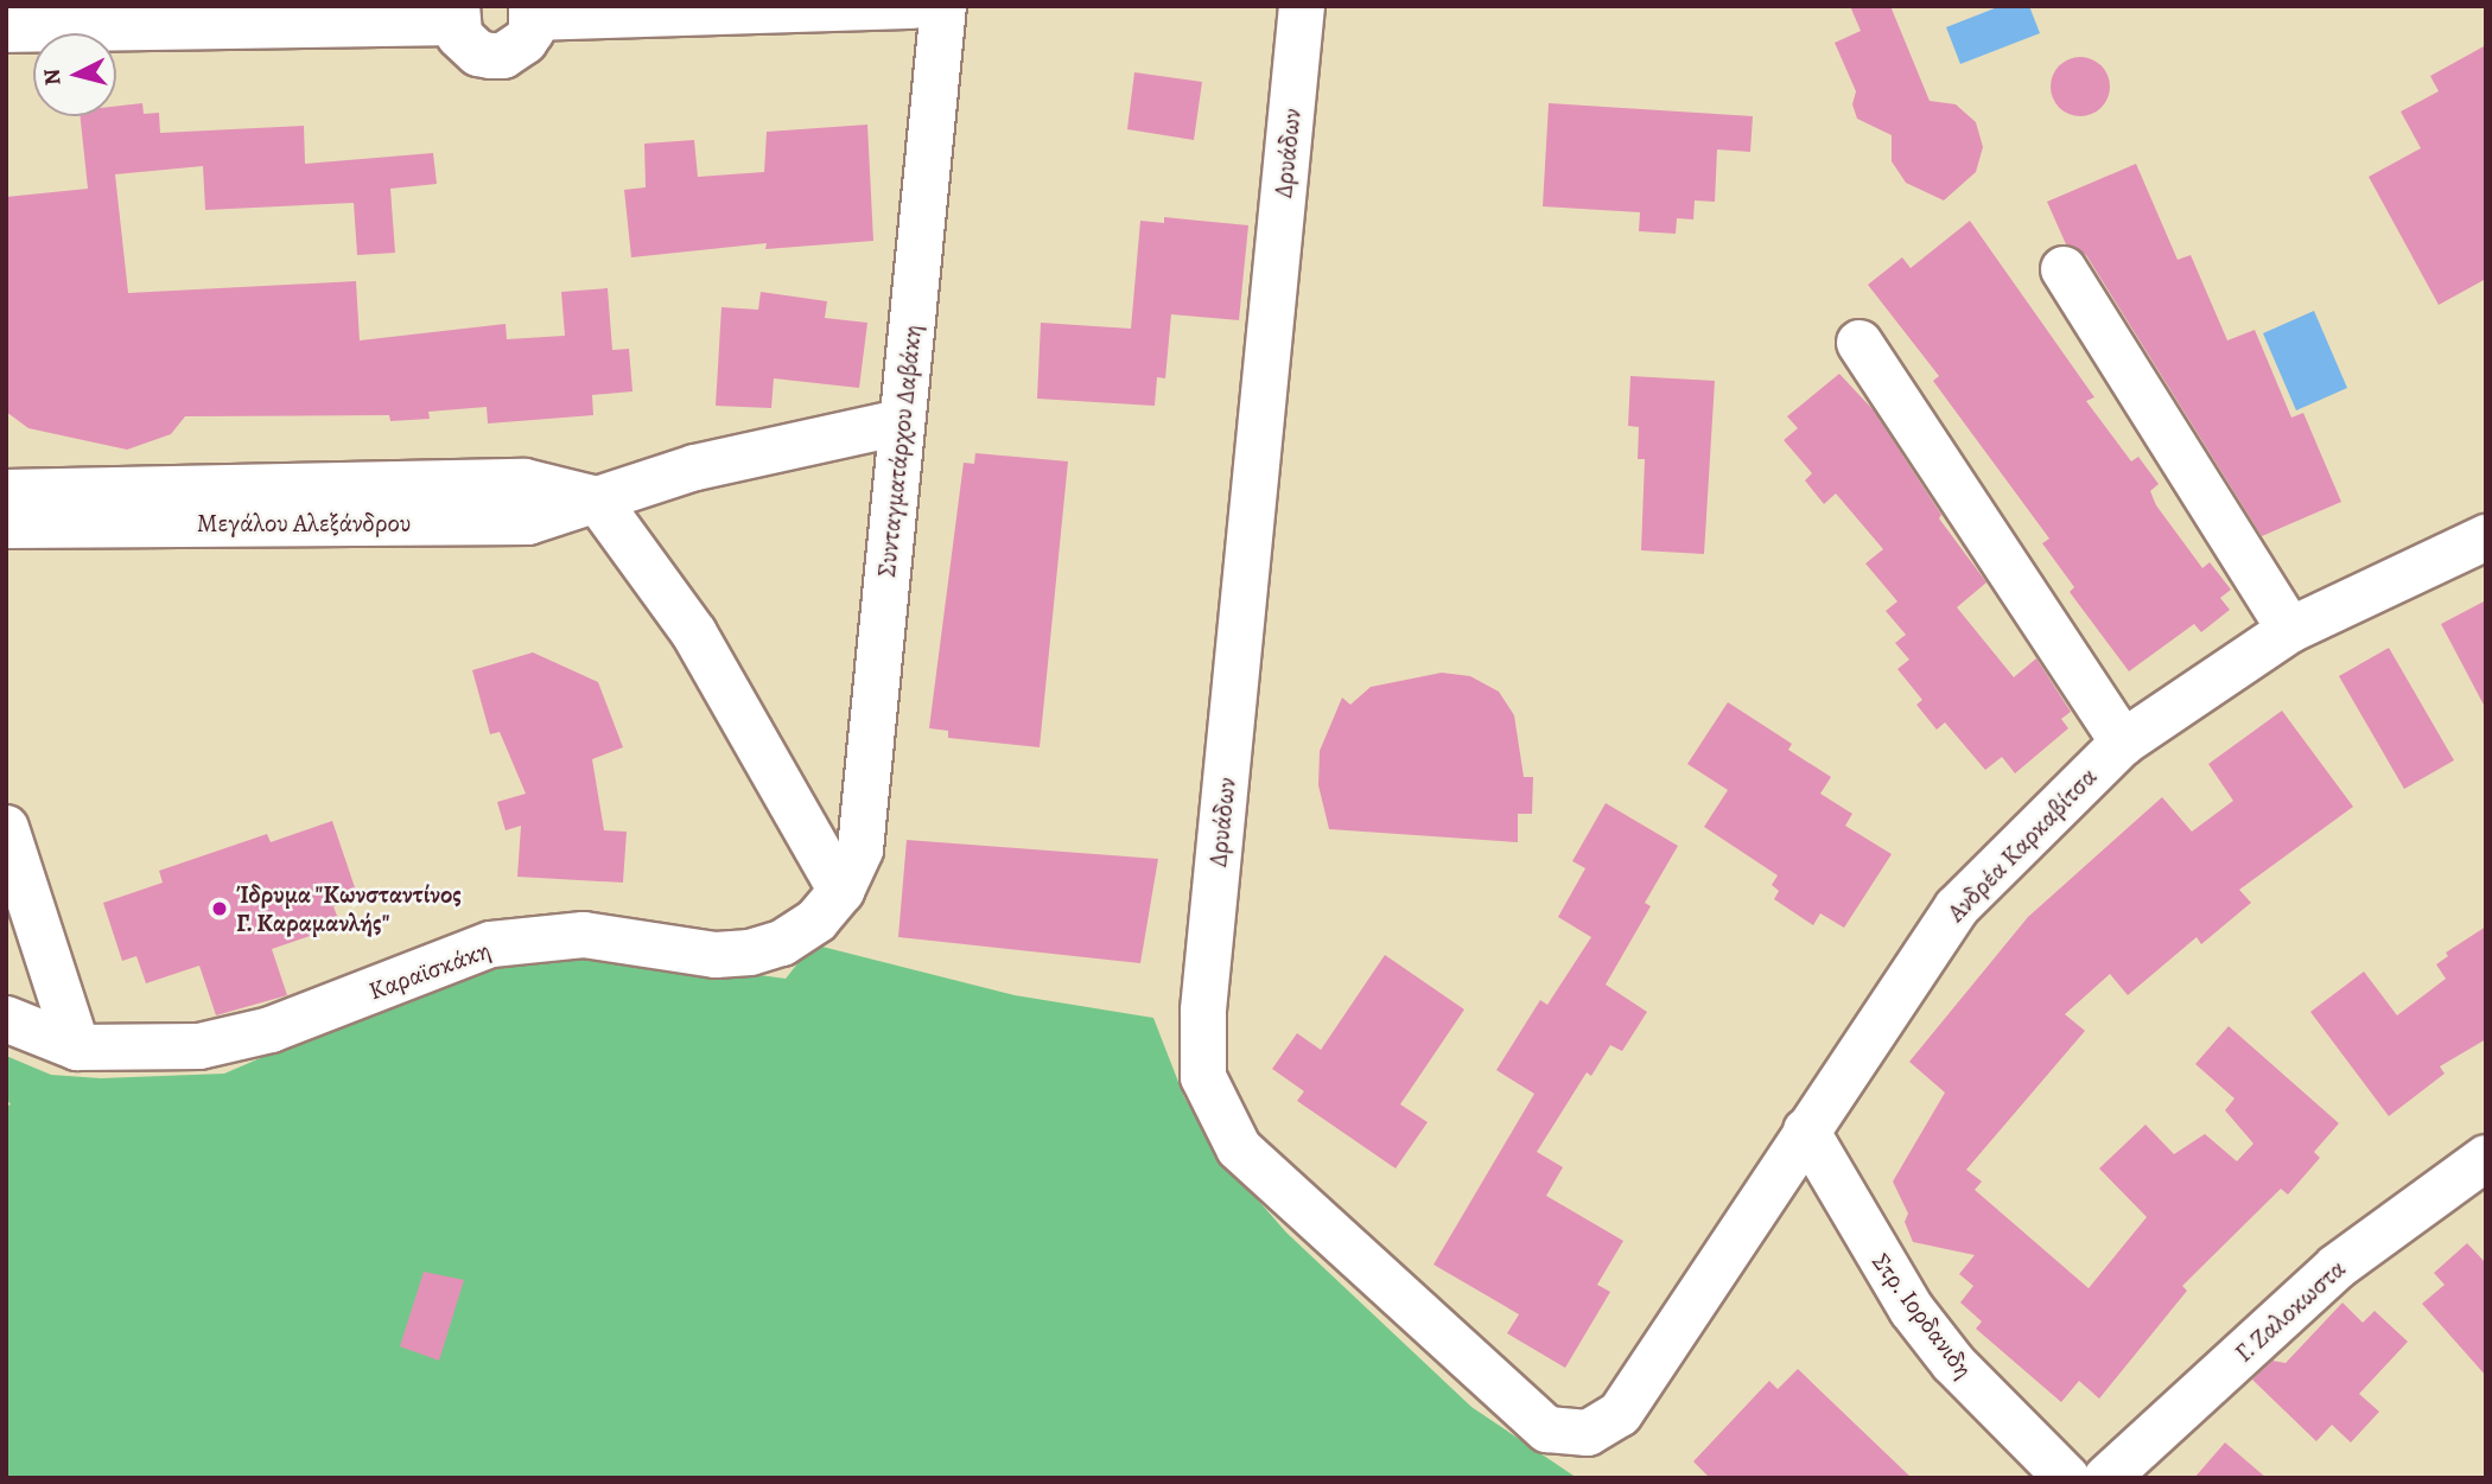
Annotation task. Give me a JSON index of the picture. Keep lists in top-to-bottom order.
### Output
{
  "streets": {
    "street": [
      "Δρυάδων",
      "Συνταγματάρχου Δαβάκη",
      "Μεγάλου Αλεξάνδρου",
      "Ανδρέα Καρκαβίτσα",
      "Καραϊσκάκη",
      "Γ. Ζαλοκωστα",
      "Στρ. Ιορδανιδη"
    ]
  },
  "crossings": [
    ["Δρυάδων", "Ανδρέα Καρκαβίτσα"],
    ["Συνταγματάρχου Δαβάκη", "Μεγάλου Αλεξάνδρου"],
    ["Συνταγματάρχου Δαβάκη", "Καραϊσκάκη"],
    ["Ανδρέα Καρκαβίτσα", "Στρ. Ιορδανιδη"]
  ],
  "places": ["Ίδρυμα \"Κωνσταντίνος Γ. Καραμανλής\""],
  "north": "left"
}
